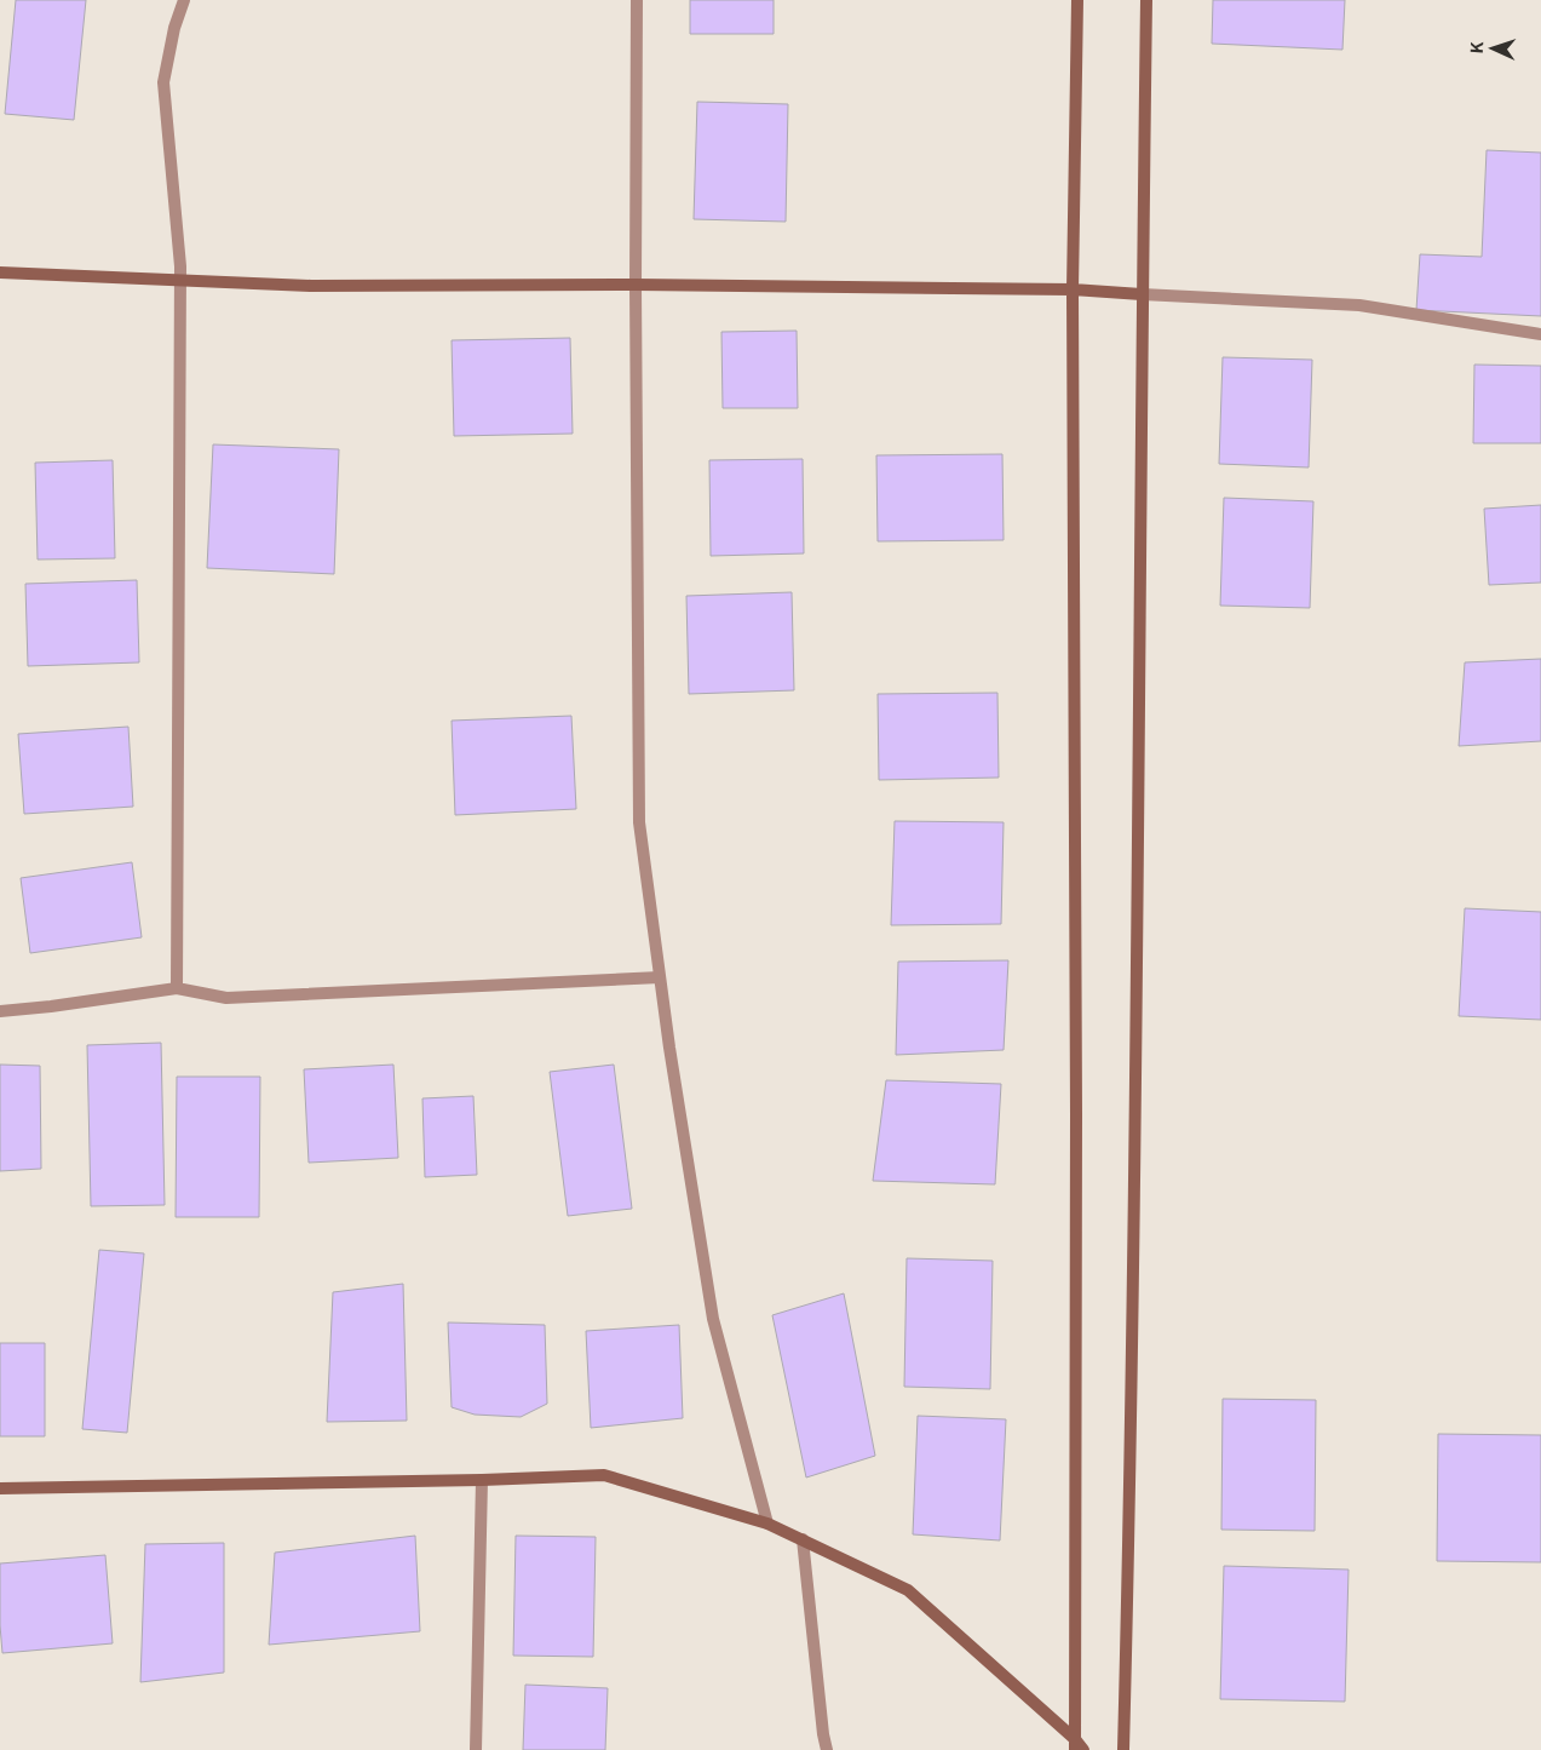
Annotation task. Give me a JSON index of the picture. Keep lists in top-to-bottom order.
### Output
{
  "north": "left"
}
